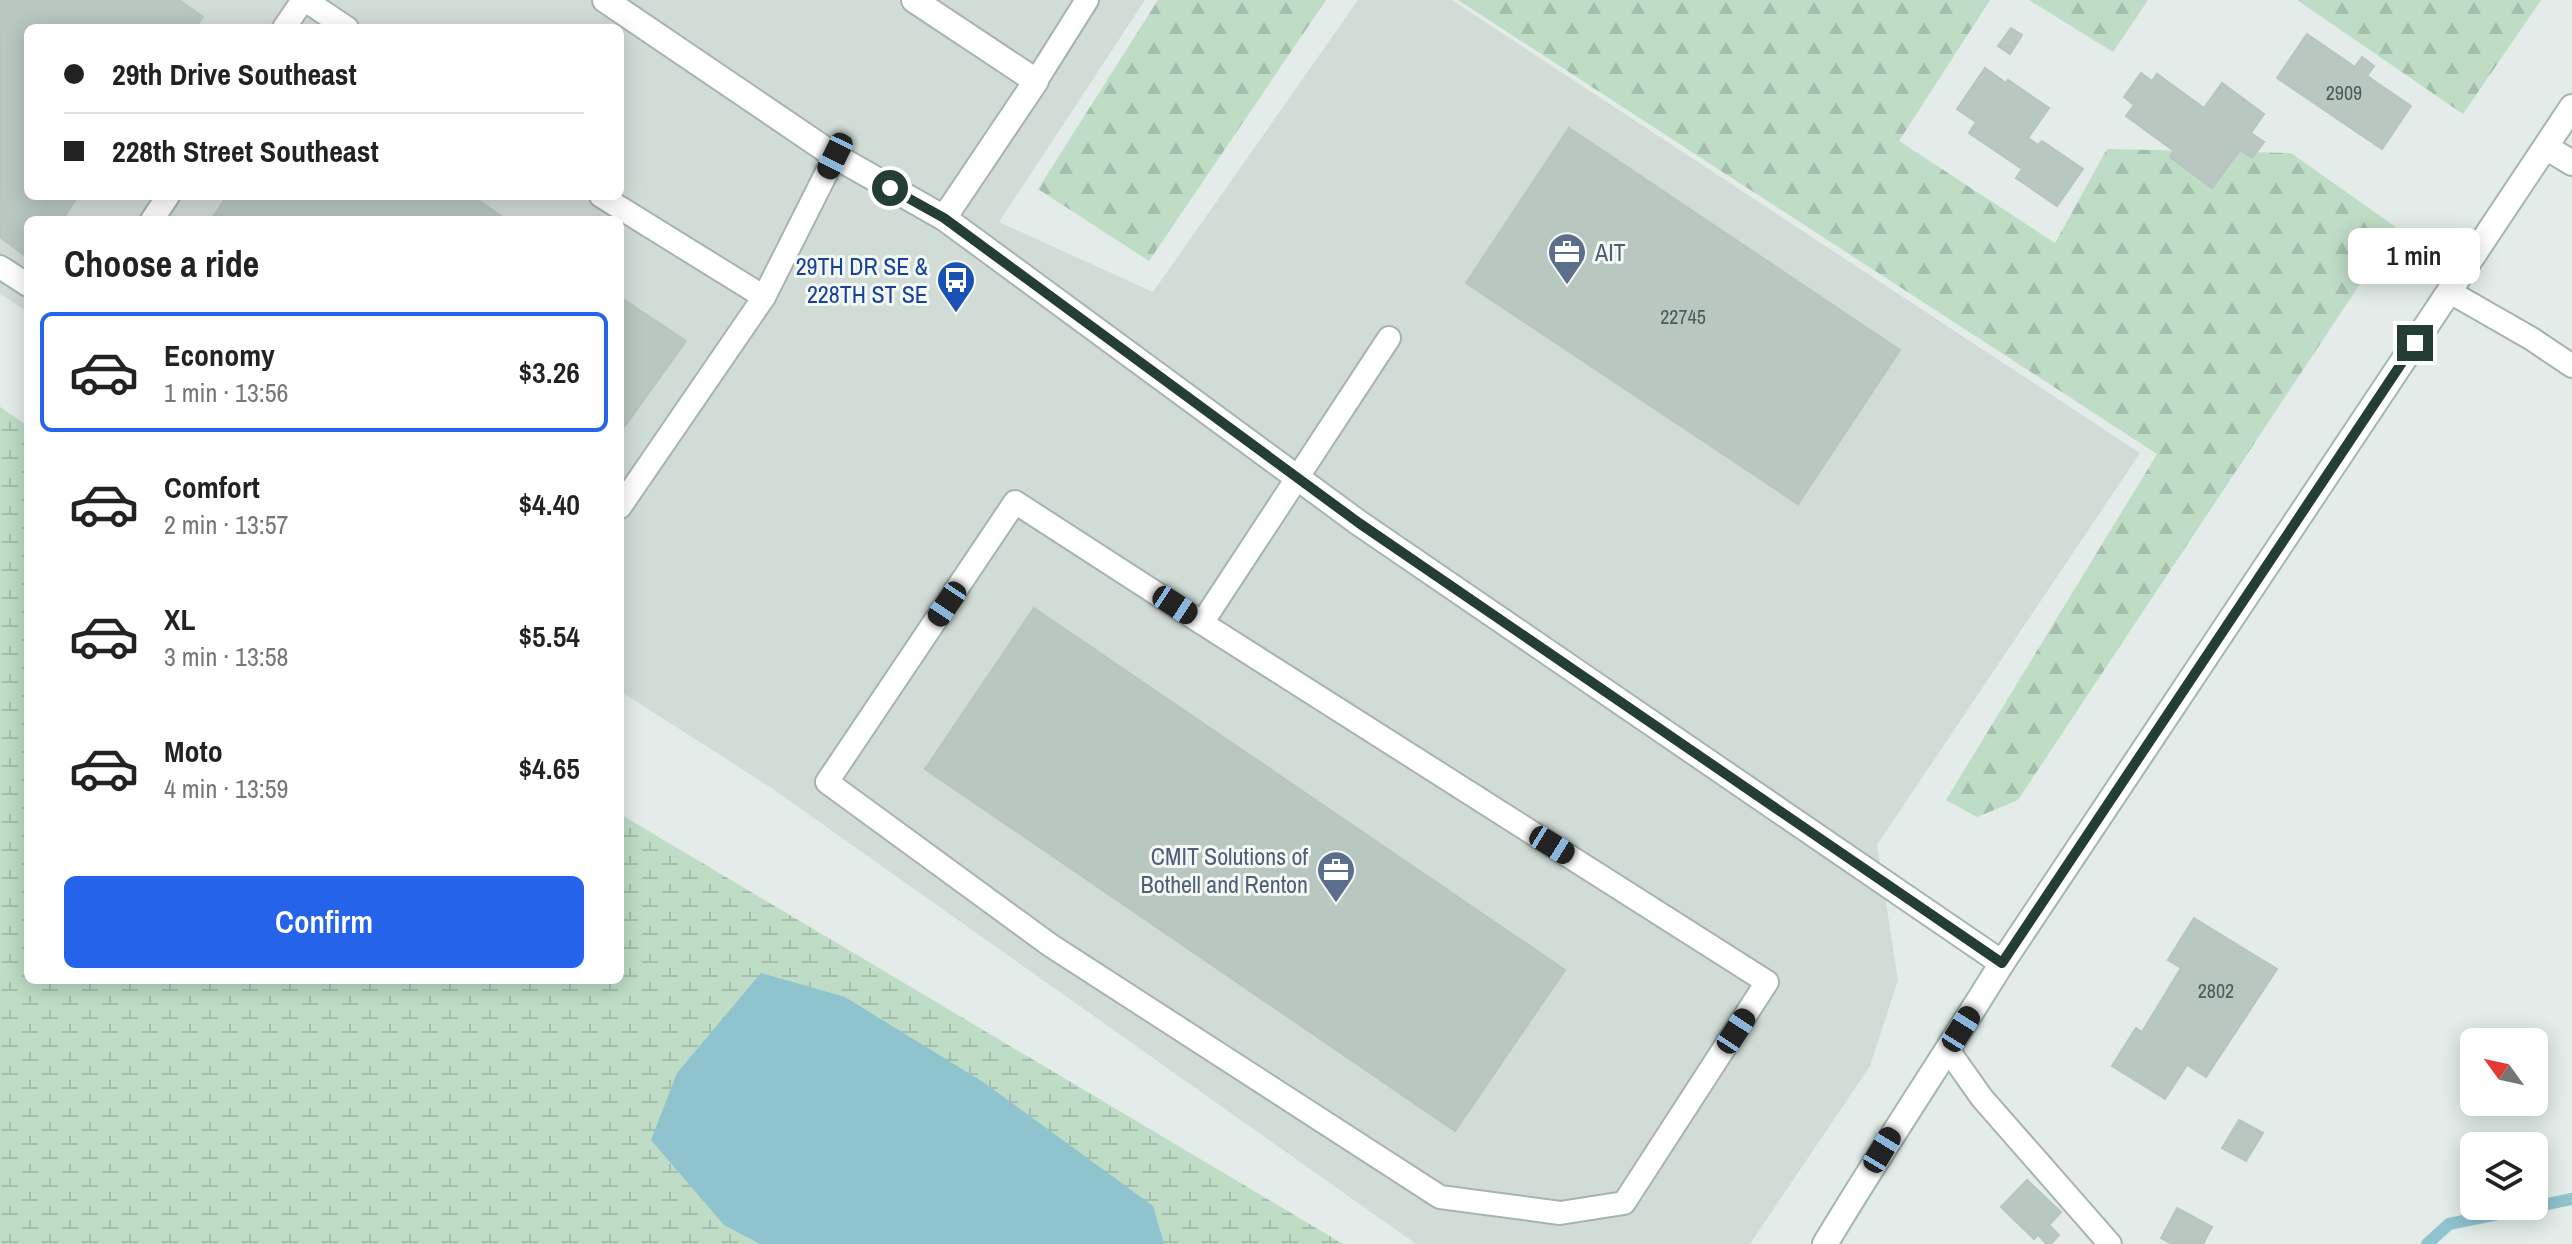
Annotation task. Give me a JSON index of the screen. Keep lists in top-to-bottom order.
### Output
{
  "places": {
    "office": ["AIT", "CMIT Solutions of Bothell and Renton"],
    "bus stop": ["29TH DR SE & 228TH ST SE"]
  },
  "house_numbers": ["2909", "22745", "2802"],
  "north": "top left",
  "page": {
    "banner": ["29th Drive Southeast", "228th Street Southeast"],
    "heading": "Choose a ride",
    "bubble": "1 min",
    "list": [
      {
        "name": "Economy",
        "note": "1 min · 13:56",
        "value": "$3.26"
      },
      {
        "name": "Comfort",
        "note": "2 min · 13:57",
        "value": "$4.40"
      },
      {
        "name": "XL",
        "note": "3 min · 13:58",
        "value": "$5.54"
      },
      {
        "name": "Moto",
        "note": "4 min · 13:59",
        "value": "$4.65"
      }
    ],
    "buttons": "Confirm"
  }
}
